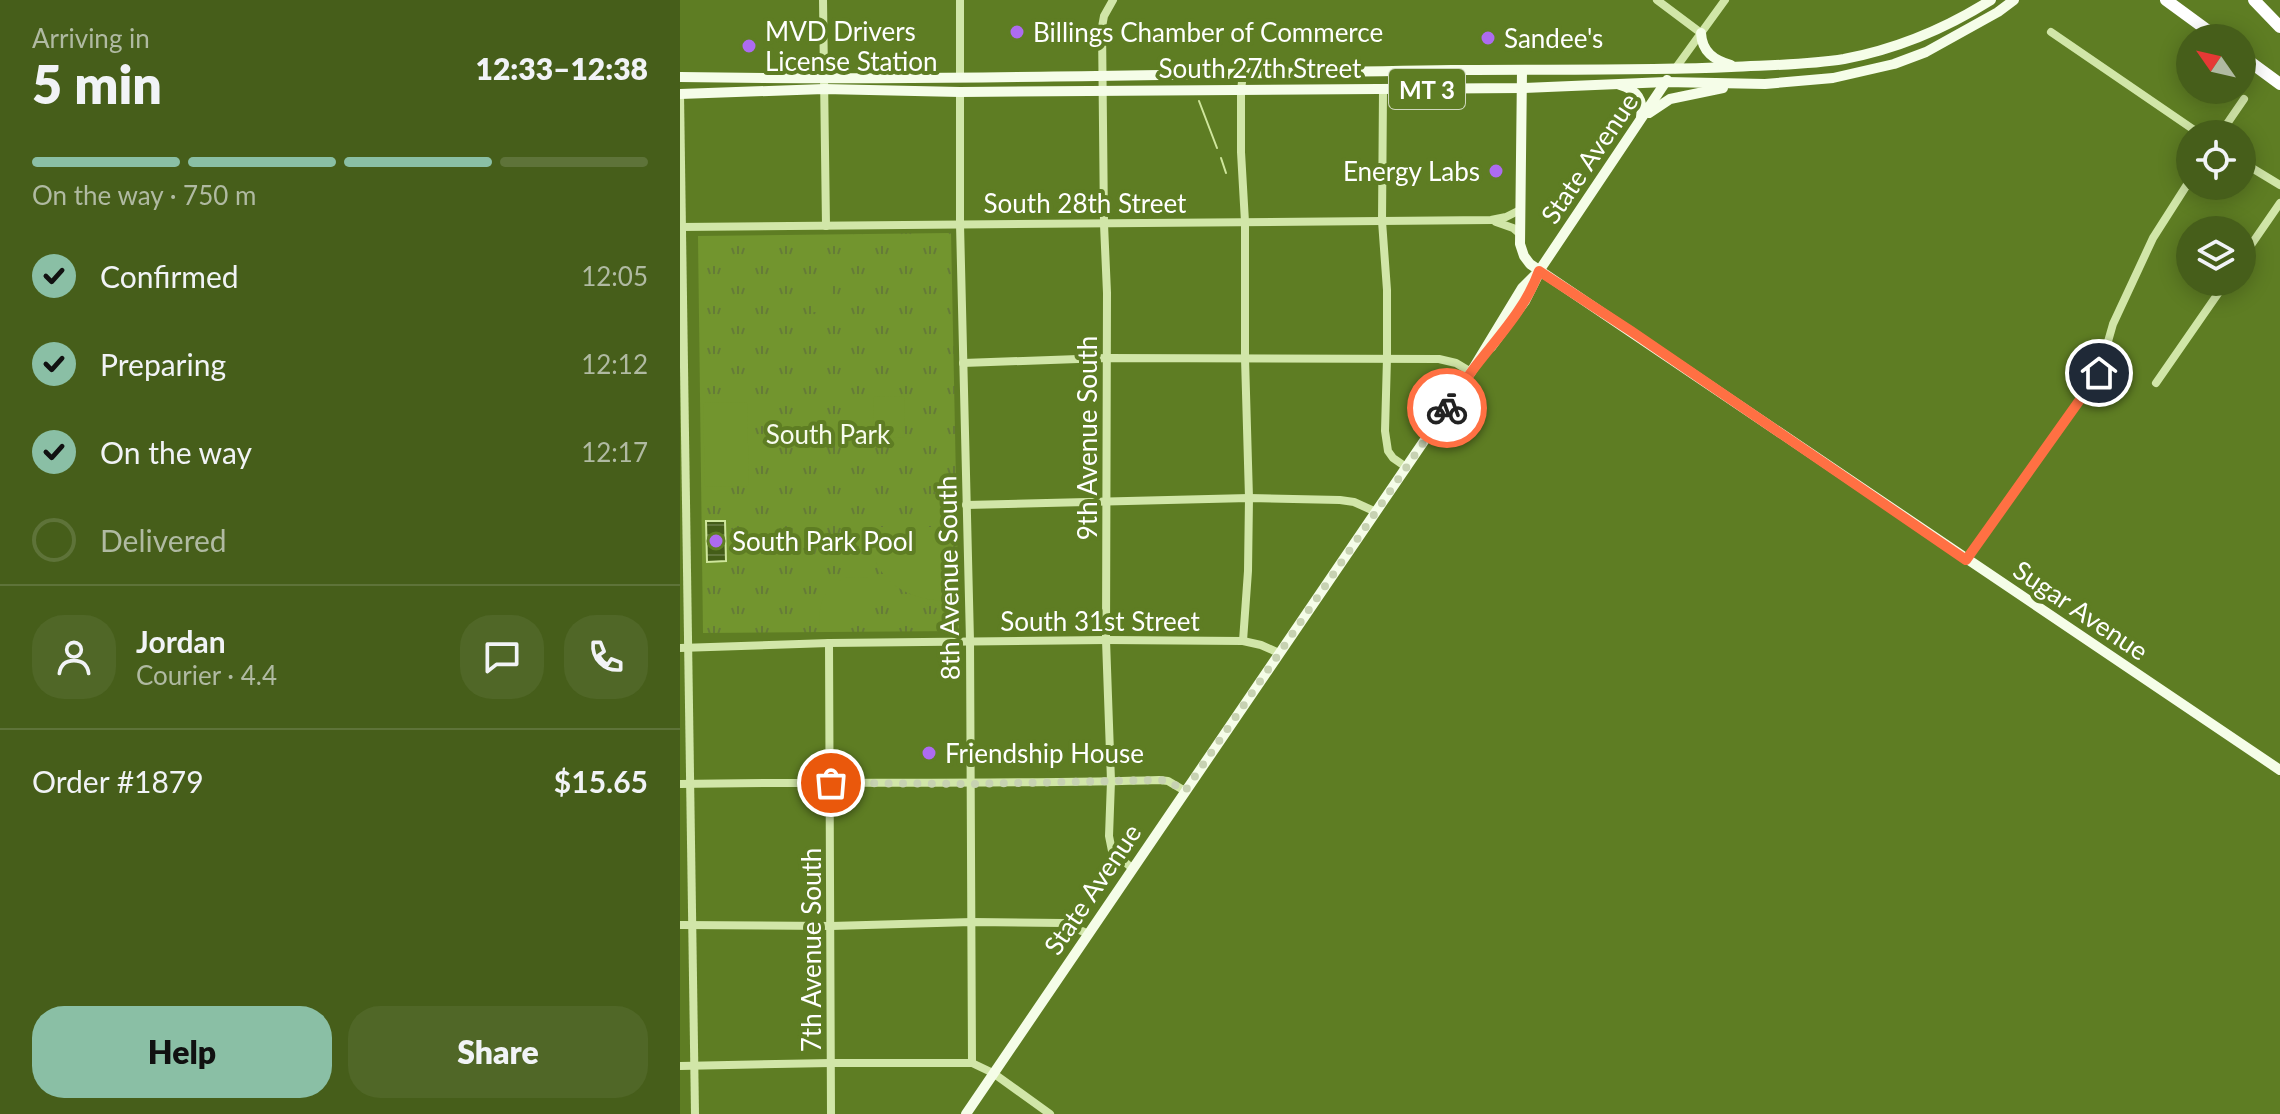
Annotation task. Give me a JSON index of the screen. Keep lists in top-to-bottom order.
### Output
{
  "streets": {
    "main road": [
      "South 27th Street",
      "MT 3",
      "State Avenue",
      "Sugar Avenue"
    ],
    "street": [
      "South 28th Street",
      "9th Avenue South",
      "8th Avenue South",
      "South 31st Street",
      "7th Avenue South"
    ]
  },
  "crossings": [
    ["South 27th Street", "State Avenue"],
    ["South 27th Street", "9th Avenue South"],
    ["South 27th Street", "8th Avenue South"],
    ["State Avenue", "9th Avenue South"],
    ["State Avenue", "Sugar Avenue"],
    ["State Avenue", "South 31st Street"],
    ["South 28th Street", "9th Avenue South"],
    ["South 28th Street", "8th Avenue South"],
    ["9th Avenue South", "South 31st Street"],
    ["8th Avenue South", "South 31st Street"],
    ["South 31st Street", "7th Avenue South"]
  ],
  "parks": ["South Park"],
  "places": [
    "Billings Chamber of Commerce",
    "Sandee's",
    "MVD Drivers License Station",
    "Energy Labs",
    "South Park Pool",
    "Friendship House"
  ],
  "north": "top left",
  "page": {
    "heading": ["5 min", "Arriving in", "12:33–12:38"],
    "panel": [
      "Jordan",
      "Courier · 4.4",
      "Order #1879",
      "$15.65"
    ],
    "bar": "On the way · 750 m",
    "list": [
      ["Confirmed", "12:05"],
      ["Preparing", "12:12"],
      ["On the way", "12:17"],
      "Delivered"
    ],
    "buttons": ["Help", "Share"]
  }
}
